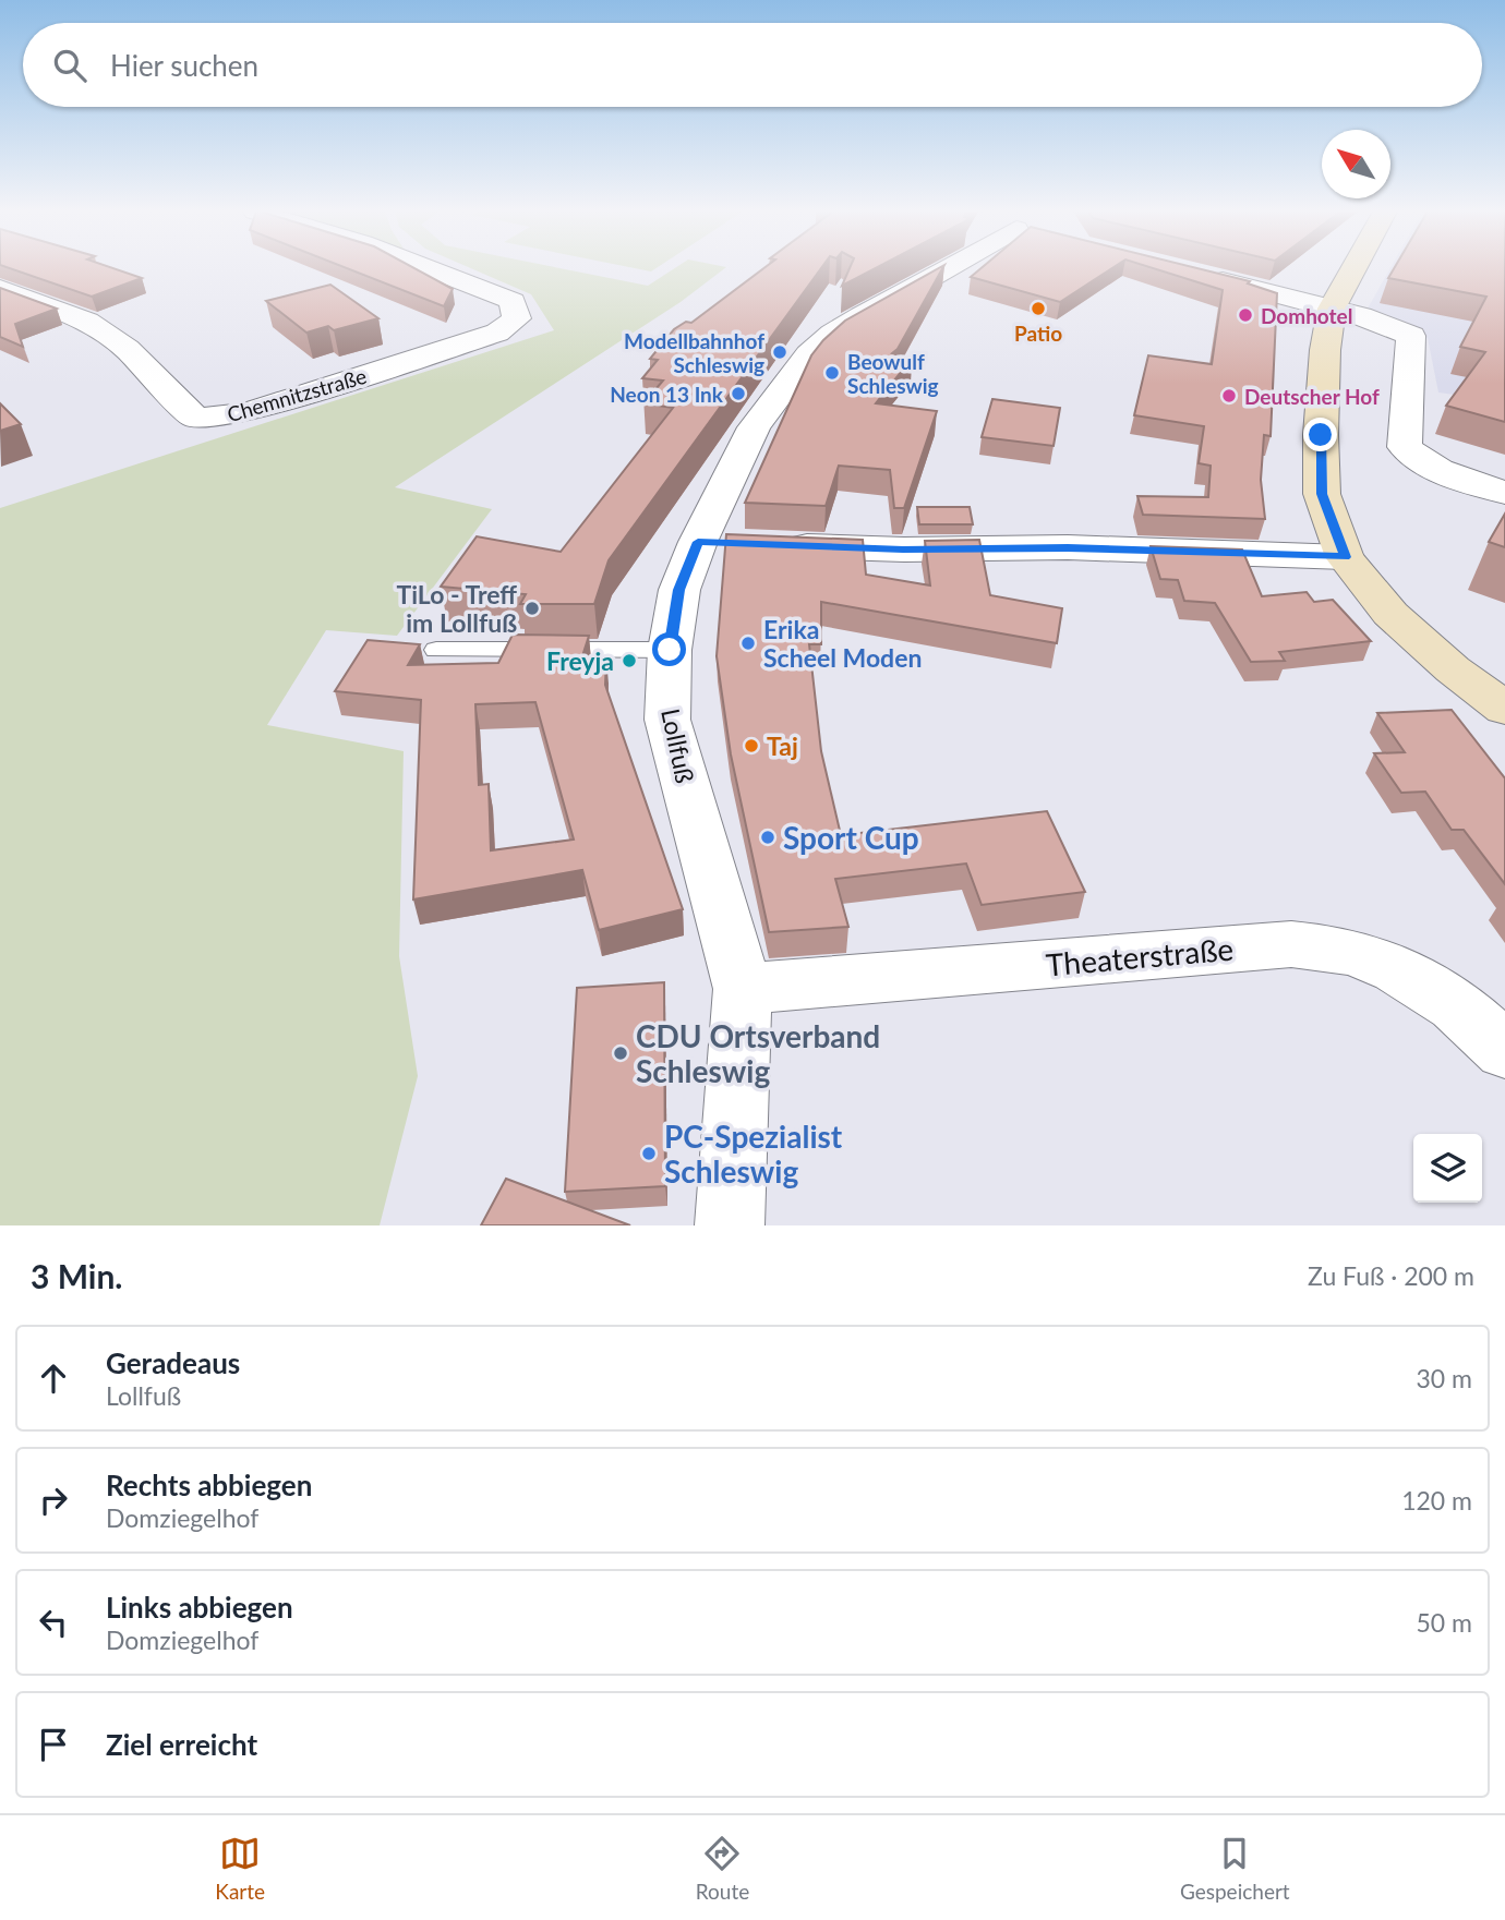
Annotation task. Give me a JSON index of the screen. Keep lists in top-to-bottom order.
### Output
{
  "streets": {
    "street": ["Chemnitzstraße", "Lollfuß", "Theaterstraße"]
  },
  "crossings": [
    ["Lollfuß", "Theaterstraße"]
  ],
  "places": [
    "Patio",
    "Domhotel",
    "Modellbahnhof Schleswig",
    "Beowulf Schleswig",
    "Neon 13 Ink",
    "Deutscher Hof",
    "TiLo - Treff im Lollfuß",
    "Erika Scheel Moden",
    "Freyja",
    "Taj",
    "Sport Cup",
    "CDU Ortsverband Schleswig",
    "PC-Spezialist Schleswig"
  ],
  "north": "top left",
  "page": {
    "search": "Hier suchen",
    "heading": ["3 Min.", "Zu Fuß · 200 m"],
    "list": [
      ["Geradeaus", "Lollfuß", "30 m"],
      ["Rechts abbiegen", "Domziegelhof", "120 m"],
      ["Links abbiegen", "Domziegelhof", "50 m"],
      "Ziel erreicht"
    ],
    "nav": ["Karte", "Route", "Gespeichert"]
  }
}
